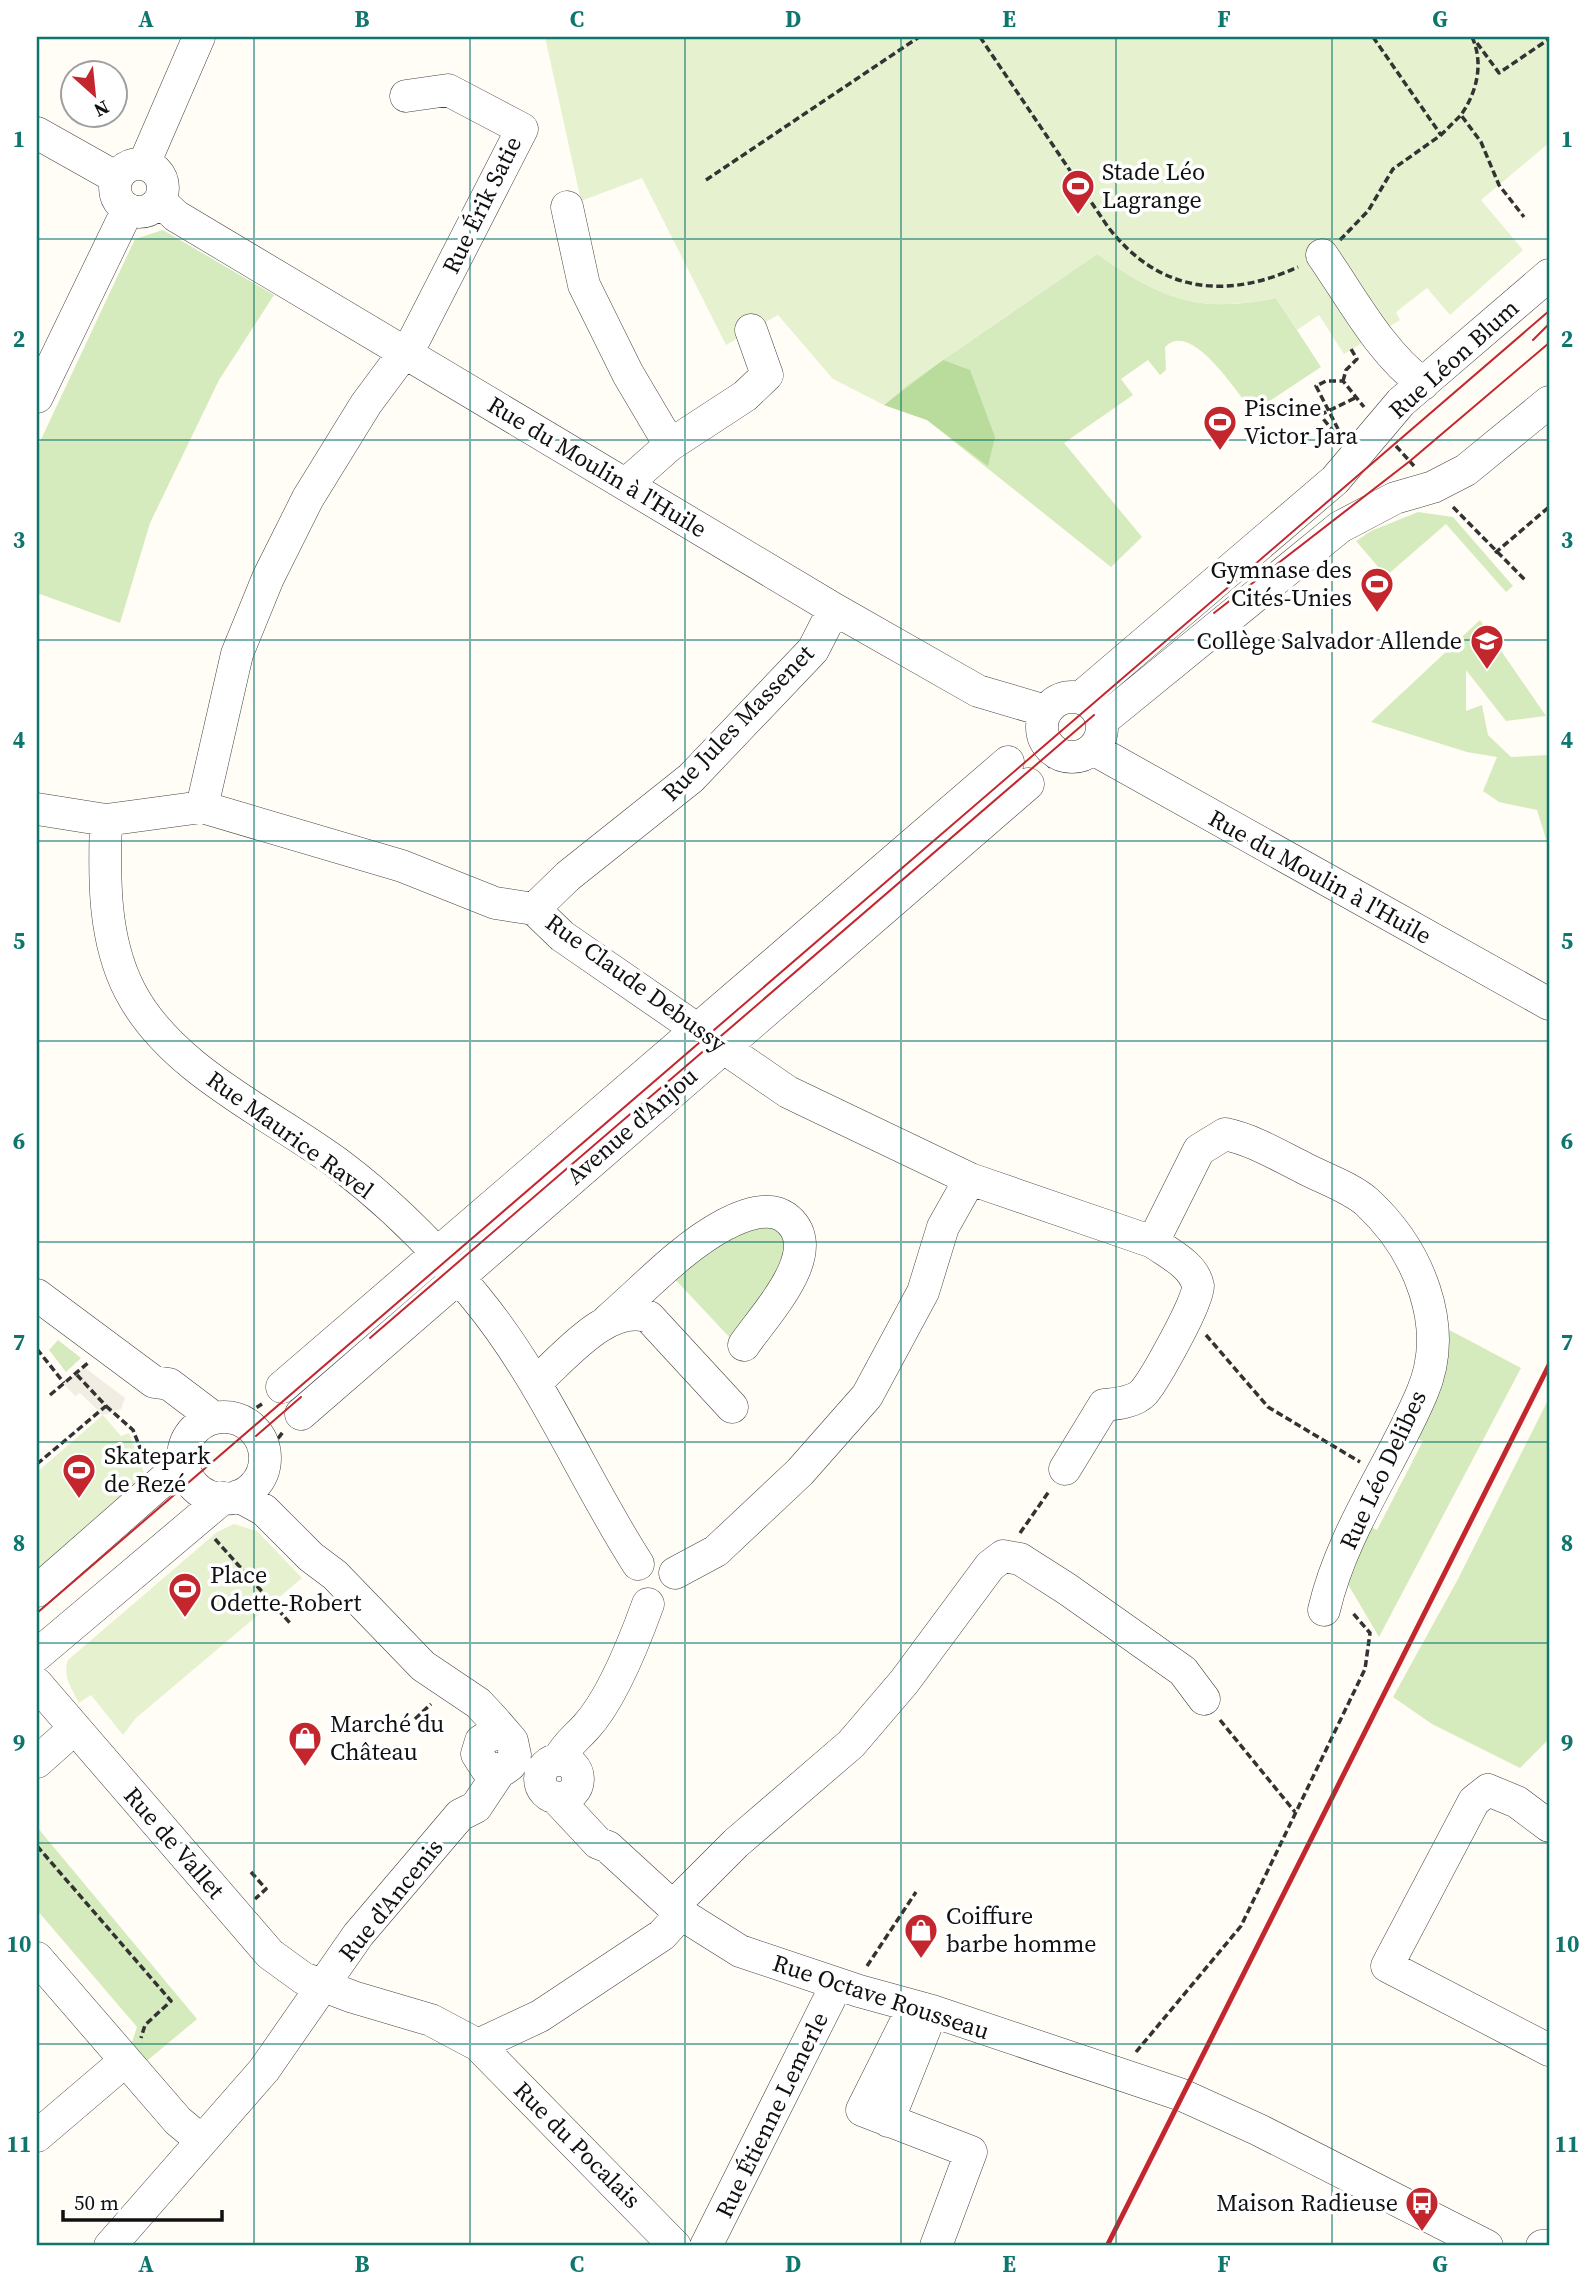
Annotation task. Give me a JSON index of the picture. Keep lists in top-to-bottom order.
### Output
{
  "streets": {
    "street": [
      "Rue Érik Satie",
      "Rue Léon Blum",
      "Rue du Moulin à l'Huile",
      "Rue Jules Massenet",
      "Rue Claude Debussy",
      "Avenue d'Anjou",
      "Rue Maurice Ravel",
      "Rue Léo Delibes",
      "Rue de Vallet",
      "Rue d'Ancenis",
      "Rue Octave Rousseau",
      "Rue Étienne Lemerle",
      "Rue du Pocalais"
    ]
  },
  "crossings": [
    ["Rue Érik Satie", "Rue du Moulin à l'Huile"],
    ["Rue Léon Blum", "Rue du Moulin à l'Huile"],
    ["Rue du Moulin à l'Huile", "Rue Jules Massenet"],
    ["Rue Jules Massenet", "Rue Claude Debussy"],
    ["Rue Claude Debussy", "Avenue d'Anjou"],
    ["Rue Claude Debussy", "Rue Maurice Ravel"],
    ["Avenue d'Anjou", "Rue Maurice Ravel"],
    ["Rue de Vallet", "Rue d'Ancenis"],
    ["Rue de Vallet", "Rue du Pocalais"],
    ["Rue Octave Rousseau", "Rue Étienne Lemerle"]
  ],
  "places": {
    "sports": [
      "Stade Léo Lagrange",
      "Piscine Victor Jara",
      "Gymnase des Cités-Unies",
      "Skatepark de Rezé",
      "Place Odette-Robert"
    ],
    "school or university": ["Collège Salvador Allende"],
    "shop": ["Marché du Château", "Coiffure barbe homme"],
    "bus stop": ["Maison Radieuse"]
  },
  "scale_bar": "50 m",
  "north": "bottom right",
  "grid": {
    "columns": [
      "A",
      "B",
      "C",
      "D",
      "E",
      "F",
      "G"
    ],
    "rows": [
      "1",
      "2",
      "3",
      "4",
      "5",
      "6",
      "7",
      "8",
      "9",
      "10",
      "11"
    ]
  }
}
